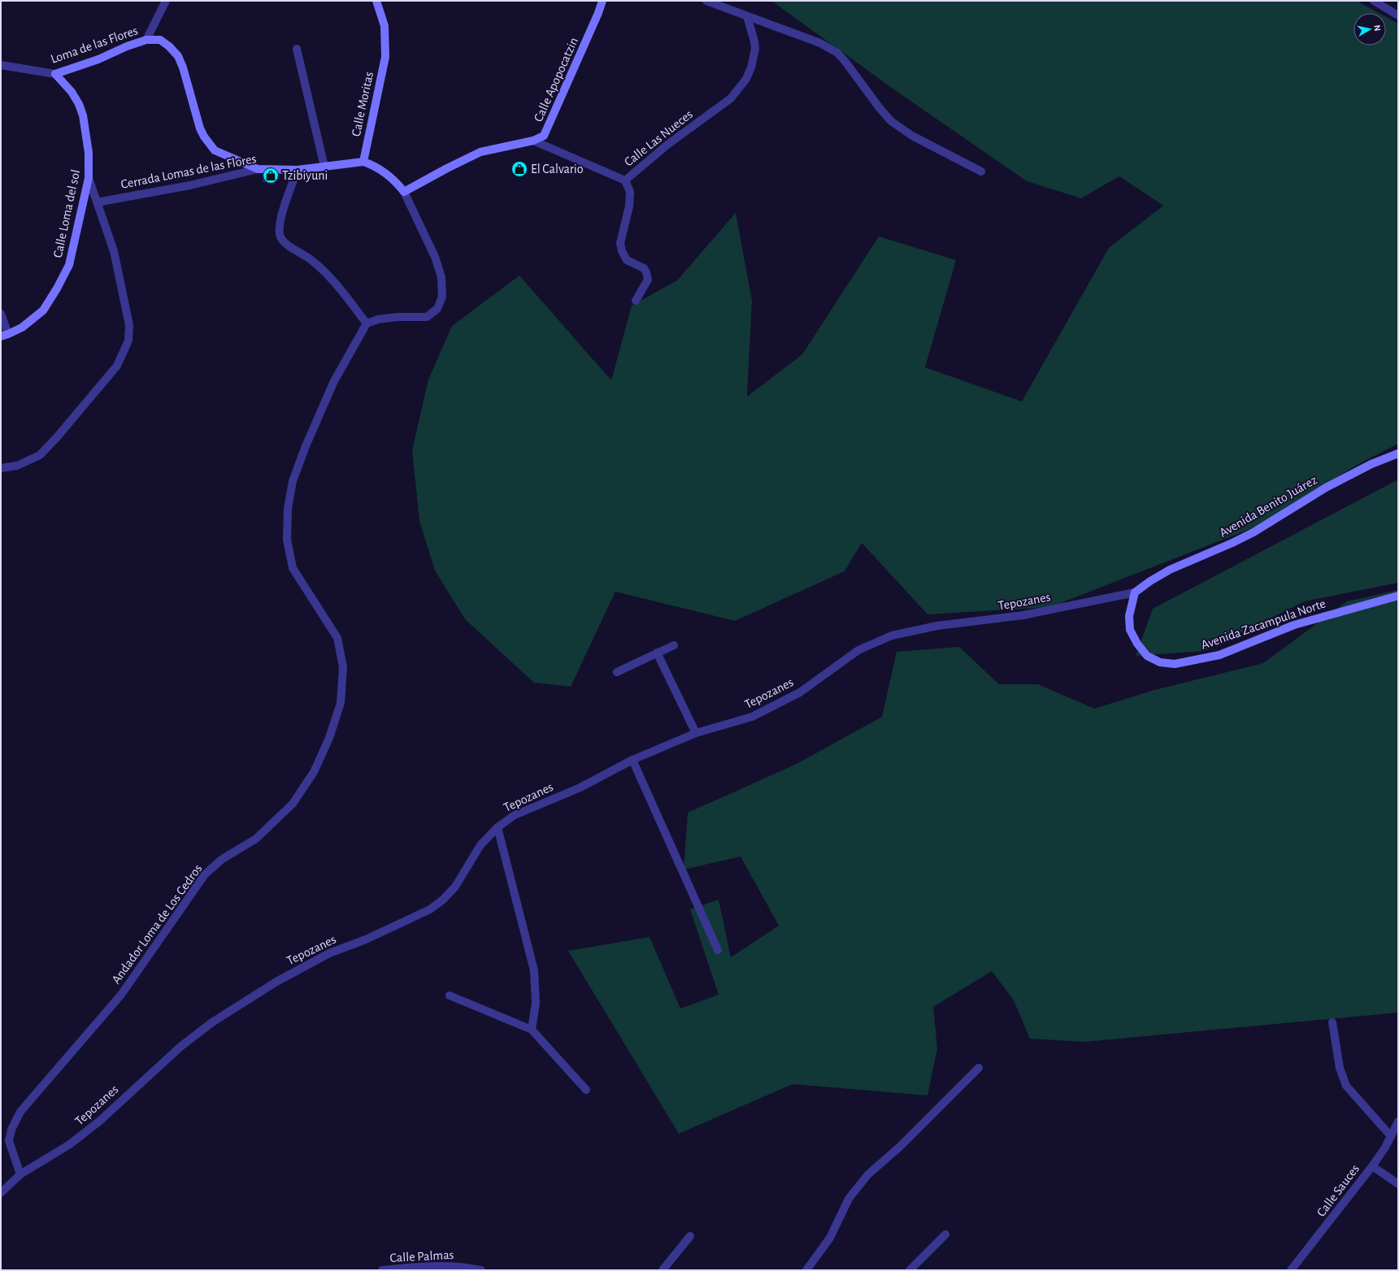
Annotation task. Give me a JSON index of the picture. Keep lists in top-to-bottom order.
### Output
{
  "streets": {
    "main road": [
      "Loma de las Flores",
      "Calle Apopocatzin",
      "Calle Moritas",
      "Cerrada Lomas de las Flores",
      "Calle Loma del sol",
      "Avenida Benito Juárez",
      "Avenida Zacampula Norte"
    ],
    "street": [
      "Calle Las Nueces",
      "Tepozanes",
      "Andador Loma de Los Cedros",
      "Calle Sauces",
      "Calle Palmas"
    ]
  },
  "crossings": [
    ["Loma de las Flores", "Cerrada Lomas de las Flores"],
    ["Loma de las Flores", "Calle Loma del sol"],
    ["Calle Moritas", "Cerrada Lomas de las Flores"],
    ["Avenida Benito Juárez", "Tepozanes"],
    ["Avenida Benito Juárez", "Avenida Zacampula Norte"],
    ["Tepozanes", "Avenida Zacampula Norte"],
    ["Tepozanes", "Andador Loma de Los Cedros"]
  ],
  "places": {
    "shop": ["El Calvario", "Tzibiyuni"]
  },
  "north": "right"
}
